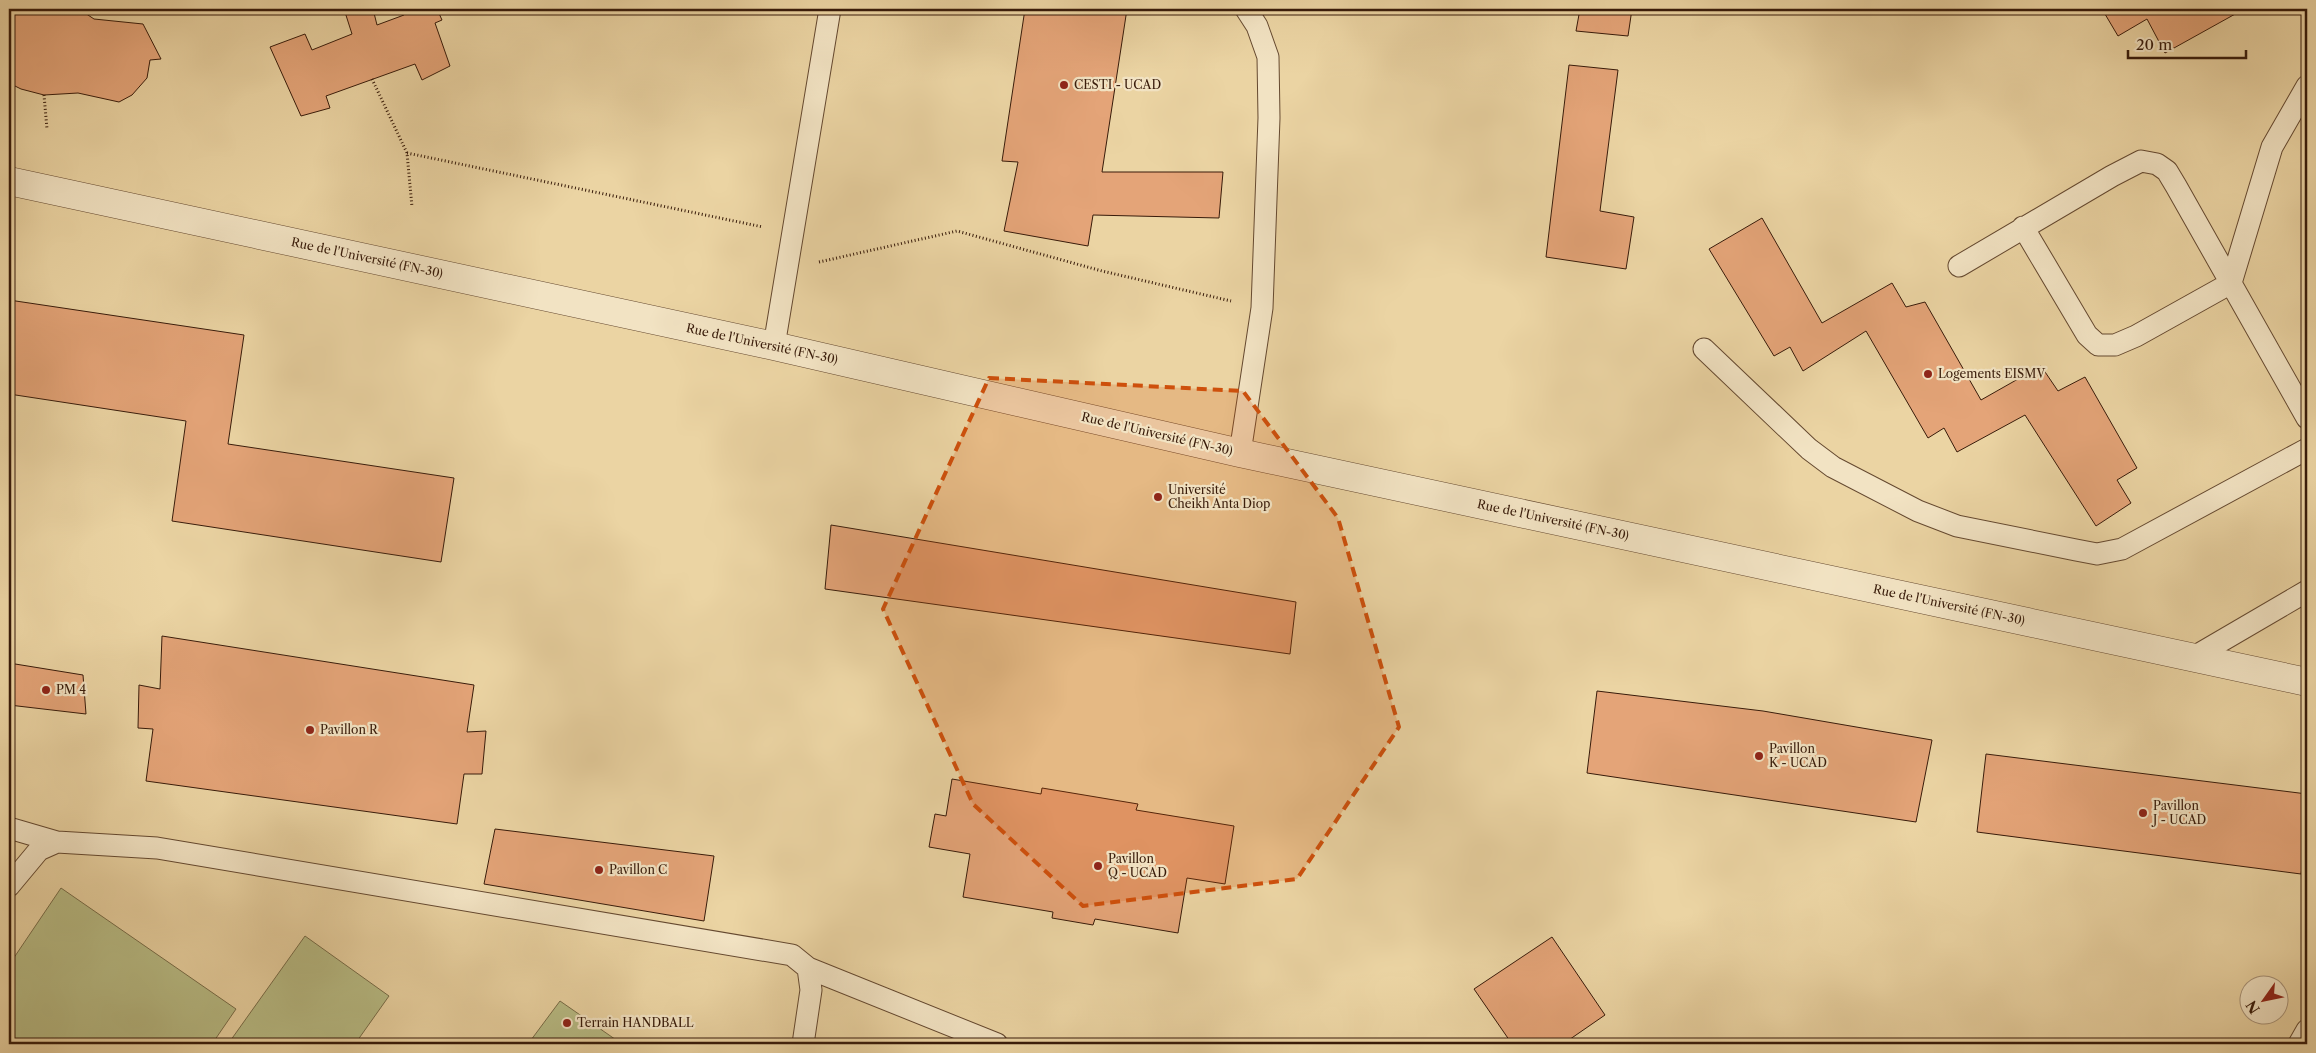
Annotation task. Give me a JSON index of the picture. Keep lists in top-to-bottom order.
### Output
{
  "streets": {
    "street": ["Rue de l'Université (FN-30)"]
  },
  "places": [
    "CESTI - UCAD",
    "Logements EISMV",
    "Université Cheikh Anta Diop",
    "PM 4",
    "Pavillon R",
    "Pavillon K - UCAD",
    "Pavillon J - UCAD",
    "Pavillon Q - UCAD",
    "Pavillon C",
    "Terrain HANDBALL"
  ],
  "scale_bar": "20 m",
  "north": "bottom left"
}
